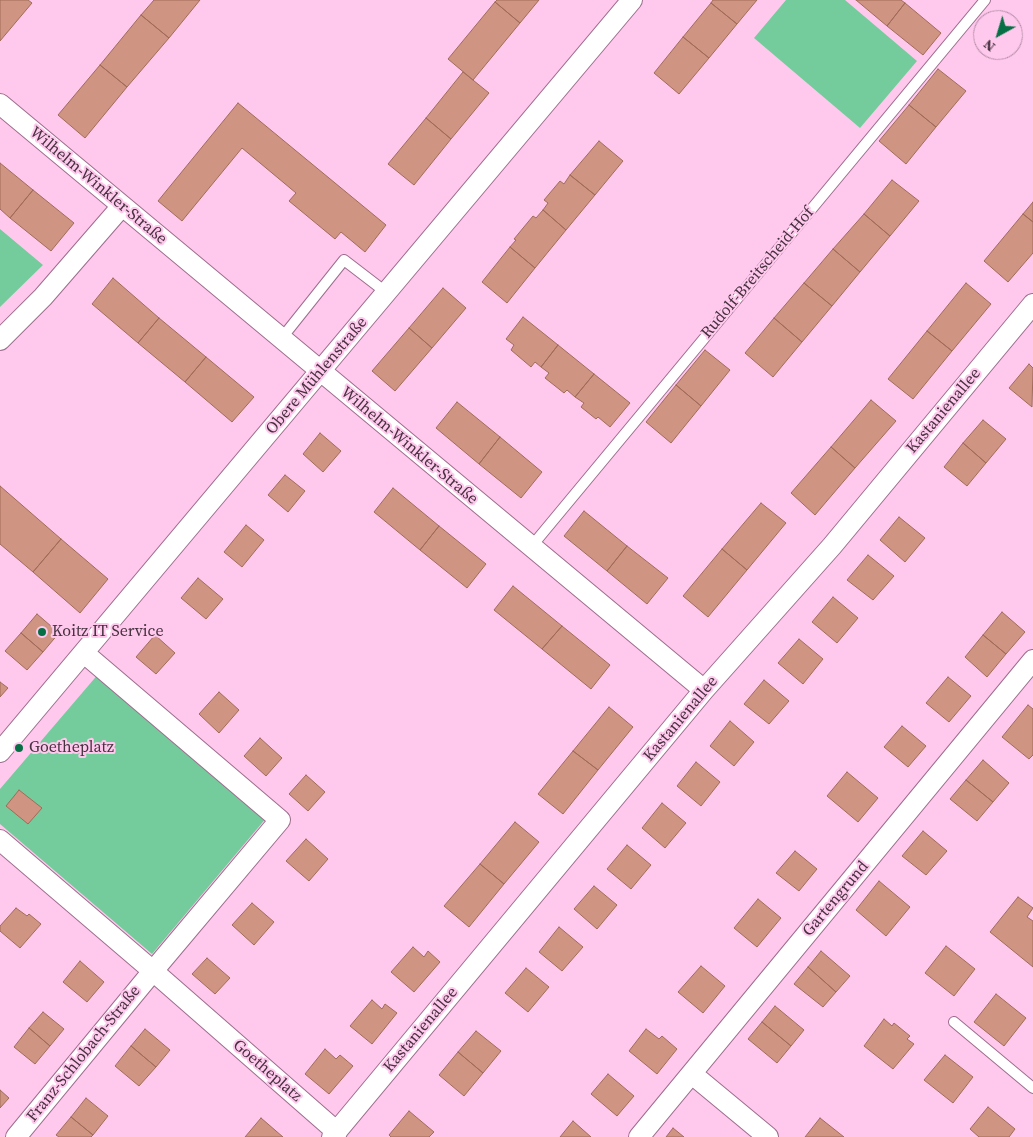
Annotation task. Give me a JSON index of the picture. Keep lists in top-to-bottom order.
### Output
{
  "streets": {
    "street": [
      "Wilhelm-Winkler-Straße",
      "Obere Mühlenstraße",
      "Kastanienallee",
      "Gartengrund",
      "Franz-Schlobach-Straße",
      "Goetheplatz"
    ],
    "lane": ["Rudolf-Breitscheid-Hof"]
  },
  "crossings": [
    ["Wilhelm-Winkler-Straße", "Rudolf-Breitscheid-Hof"],
    ["Wilhelm-Winkler-Straße", "Obere Mühlenstraße"],
    ["Wilhelm-Winkler-Straße", "Kastanienallee"],
    ["Kastanienallee", "Goetheplatz"],
    ["Franz-Schlobach-Straße", "Goetheplatz"]
  ],
  "places": ["Koitz IT Service", "Goetheplatz"],
  "north": "bottom left"
}
